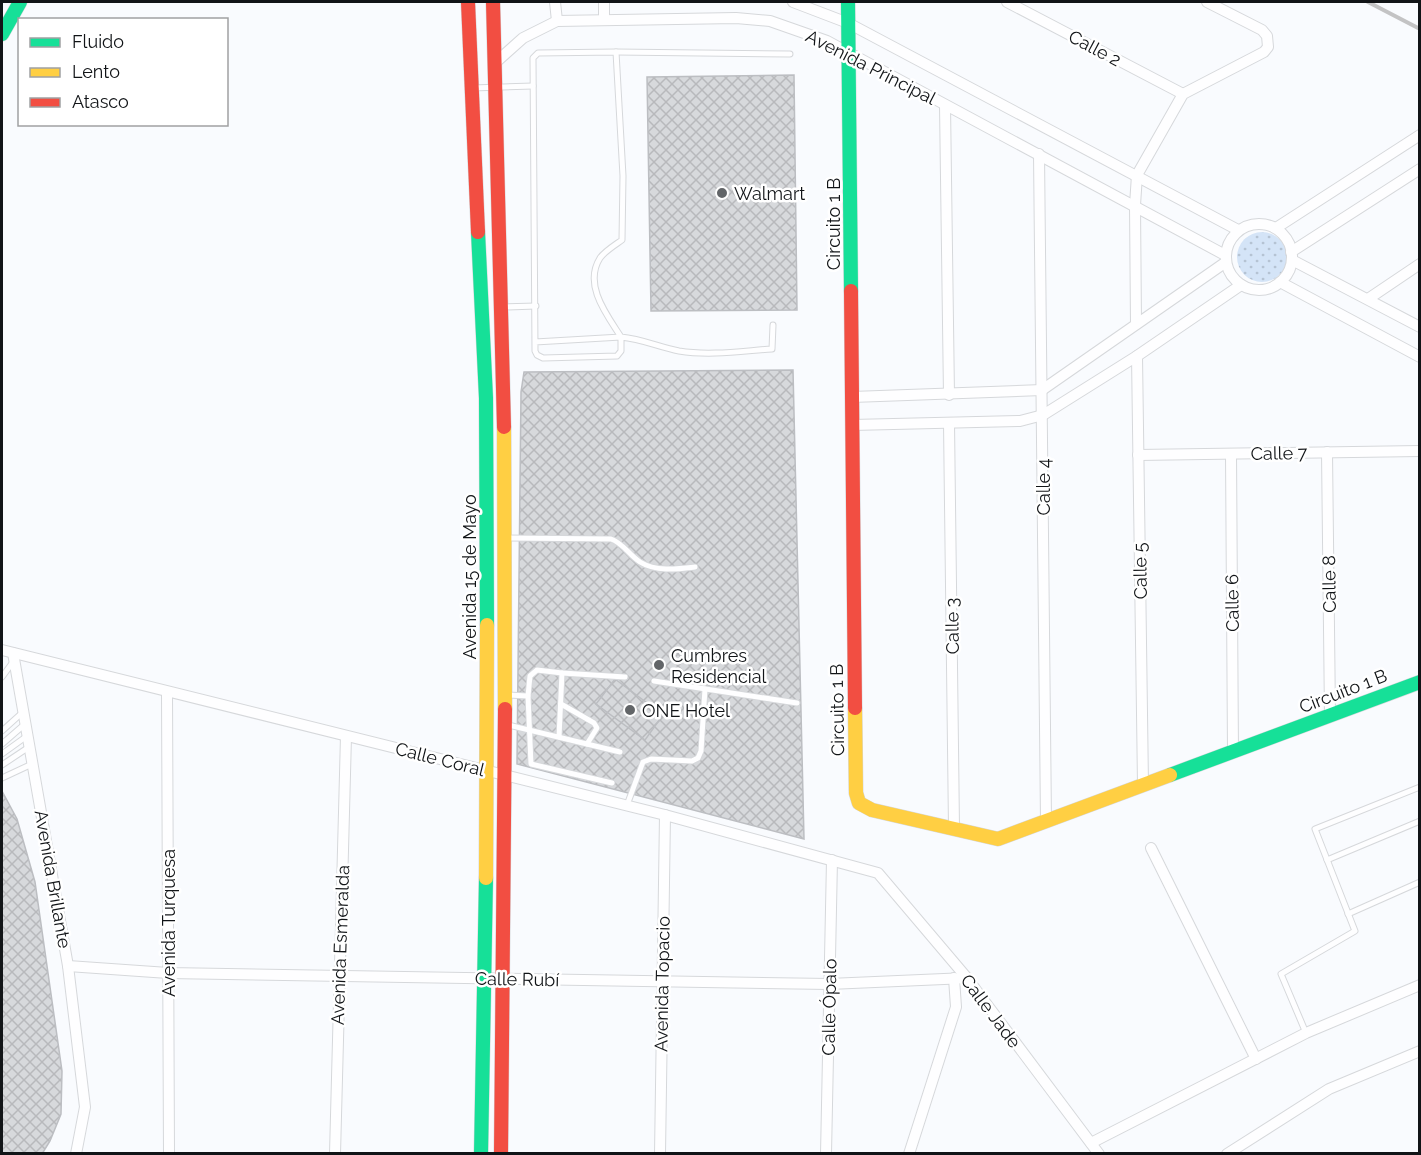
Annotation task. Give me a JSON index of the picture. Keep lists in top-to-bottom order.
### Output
{
  "streets": {
    "main road": ["Circuito 1 B", "Avenida 15 de Mayo"],
    "street": [
      "Calle 2",
      "Avenida Principal",
      "Calle 7",
      "Calle 4",
      "Calle 5",
      "Calle 8",
      "Calle 6",
      "Calle 3",
      "Calle Coral",
      "Avenida Brillante",
      "Avenida Turquesa",
      "Avenida Esmeralda",
      "Calle Rubí",
      "Avenida Topacio",
      "Calle Ópalo",
      "Calle Jade"
    ]
  },
  "crossings": [
    ["Avenida Principal", "Circuito 1 B"],
    ["Avenida Principal", "Calle 4"],
    ["Avenida Principal", "Avenida 15 de Mayo"],
    ["Circuito 1 B", "Calle 4"],
    ["Circuito 1 B", "Calle 5"],
    ["Circuito 1 B", "Calle 8"],
    ["Circuito 1 B", "Calle 6"],
    ["Circuito 1 B", "Calle 3"],
    ["Calle 7", "Calle 5"],
    ["Calle 7", "Calle 8"],
    ["Calle 7", "Calle 6"],
    ["Avenida 15 de Mayo", "Calle Coral"],
    ["Avenida 15 de Mayo", "Calle Rubí"],
    ["Calle Coral", "Avenida Brillante"],
    ["Calle Coral", "Avenida Turquesa"],
    ["Calle Coral", "Avenida Esmeralda"],
    ["Calle Coral", "Avenida Topacio"],
    ["Calle Coral", "Calle Ópalo"],
    ["Calle Coral", "Calle Jade"],
    ["Avenida Brillante", "Calle Rubí"],
    ["Avenida Turquesa", "Calle Rubí"],
    ["Avenida Esmeralda", "Calle Rubí"],
    ["Calle Rubí", "Avenida Topacio"],
    ["Calle Rubí", "Calle Ópalo"],
    ["Calle Rubí", "Calle Jade"]
  ],
  "places": ["Walmart", "Cumbres Residencial", "ONE Hotel"],
  "legend": ["Fluido", "Lento", "Atasco"]
}
